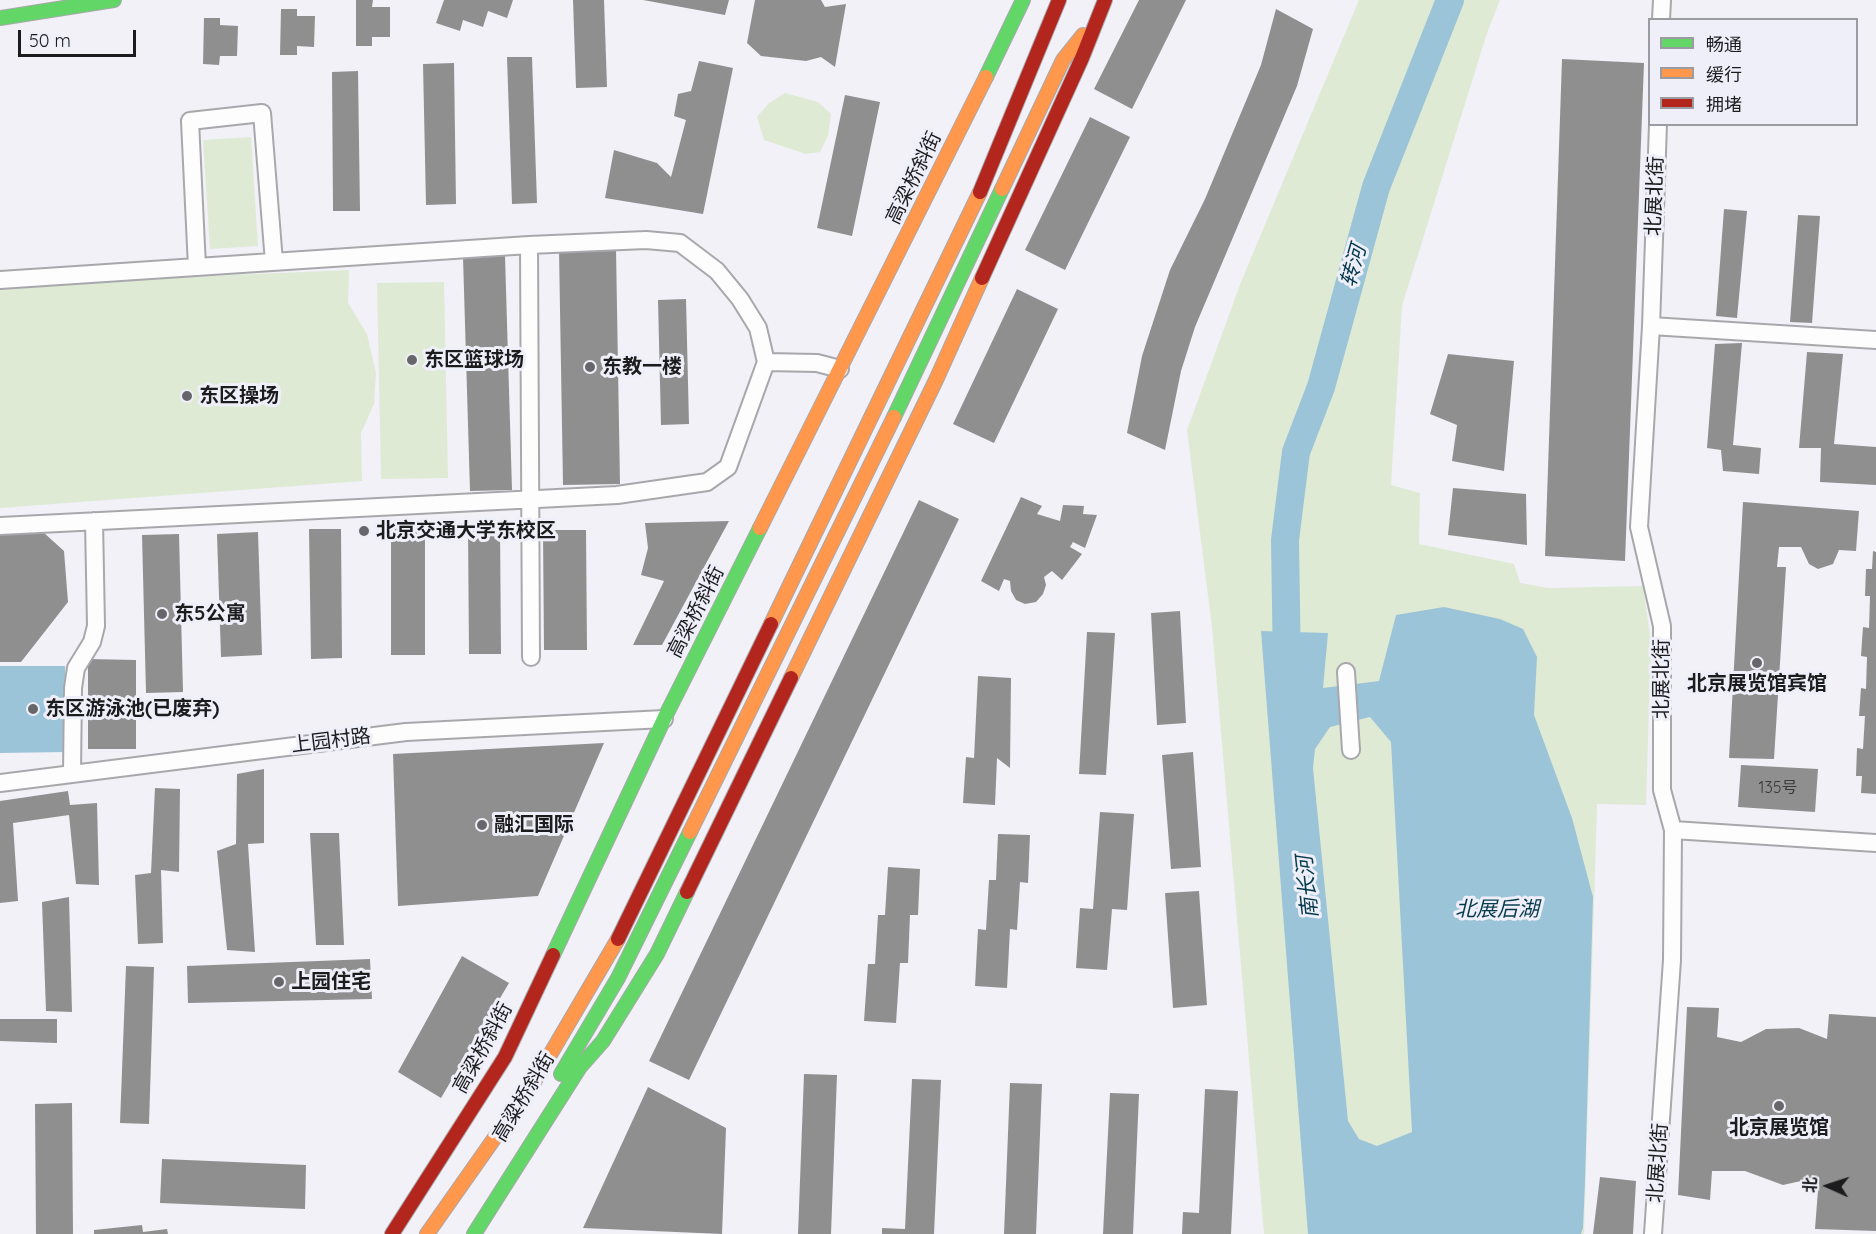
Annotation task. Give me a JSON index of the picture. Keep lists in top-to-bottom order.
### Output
{
  "streets": {
    "street": [
      "高梁桥斜街",
      "北展北街",
      "上园村路",
      "高粱桥斜街"
    ]
  },
  "crossings": [
    ["高梁桥斜街", "上园村路"]
  ],
  "water": ["转河", "南长河", "北展后湖"],
  "places": [
    "东区篮球场",
    "东教一楼",
    "东区操场",
    "北京交通大学东校区",
    "东5公寓",
    "北京展览馆宾馆",
    "东区游泳池(已废弃)",
    "融汇国际",
    "上园住宅",
    "北京展览馆"
  ],
  "house_numbers": ["135号"],
  "legend": ["畅通", "缓行", "拥堵"],
  "scale_bar": "50 m",
  "north": "left"
}
